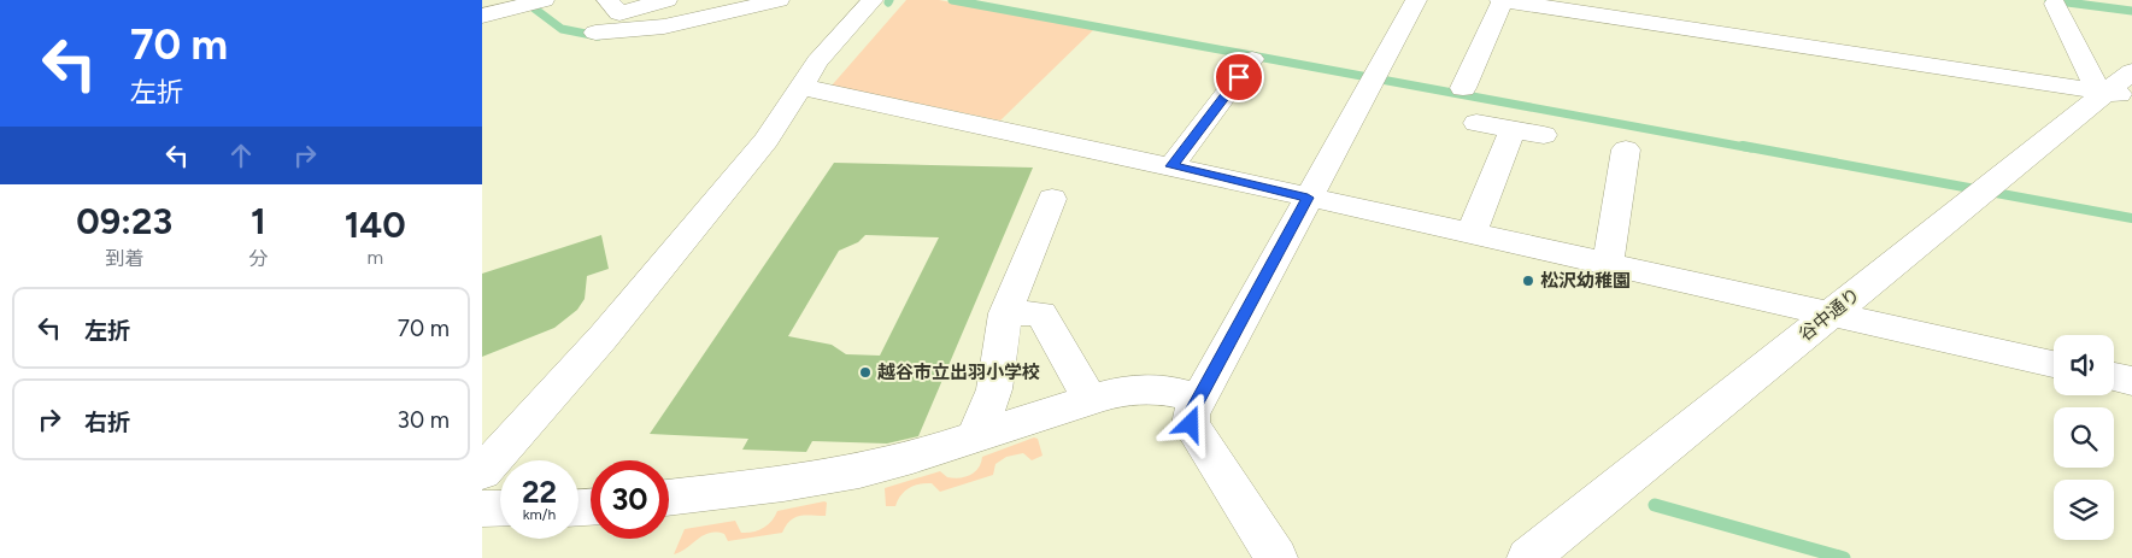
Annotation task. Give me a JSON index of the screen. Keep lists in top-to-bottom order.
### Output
{
  "streets": {
    "street": ["谷中通り"]
  },
  "places": ["松沢幼稚園", "越谷市立出羽小学校"],
  "page": {
    "turn": ["70 m", "左折"],
    "eta": [
      "09:23",
      "到着",
      "1",
      "分",
      "140",
      "m"
    ],
    "list": [
      {
        "name": "左折",
        "value": "70 m"
      },
      {
        "name": "右折",
        "value": "30 m"
      }
    ],
    "speed": "22 km/h",
    "limit": "30"
  }
}
